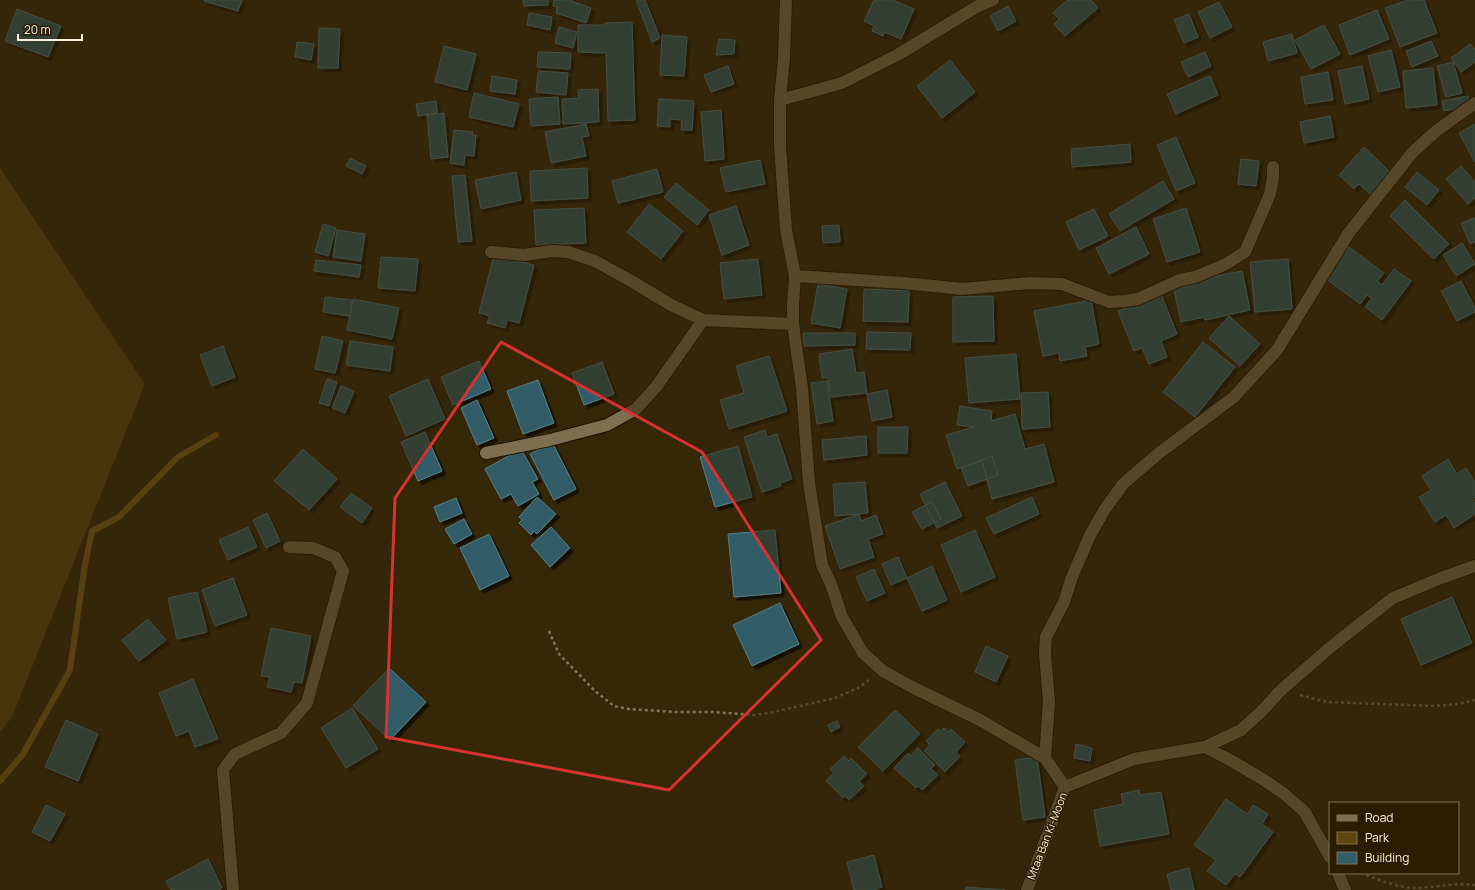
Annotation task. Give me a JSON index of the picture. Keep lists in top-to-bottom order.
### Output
{
  "streets": {
    "street": ["Mtaa Ban Ki-Moon"]
  },
  "legend": ["Road", "Park", "Building"],
  "scale_bar": "20 m"
}
